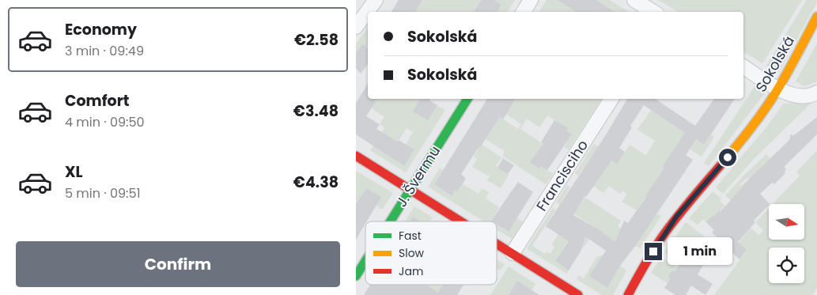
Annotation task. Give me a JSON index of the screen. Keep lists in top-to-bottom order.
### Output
{
  "streets": {
    "street": ["Sokolská", "Francisciho", "J. Švermu"]
  },
  "legend": ["Fast", "Slow", "Jam"],
  "north": "right",
  "page": {
    "list": [
      {
        "name": "Economy",
        "note": "3 min · 09:49",
        "value": "€2.58"
      },
      {
        "name": "Comfort",
        "note": "4 min · 09:50",
        "value": "€3.48"
      },
      {
        "name": "XL",
        "note": "5 min · 09:51",
        "value": "€4.38"
      }
    ],
    "banner": ["Sokolská", "Sokolská"],
    "buttons": "Confirm",
    "bubble": "1 min"
  }
}
